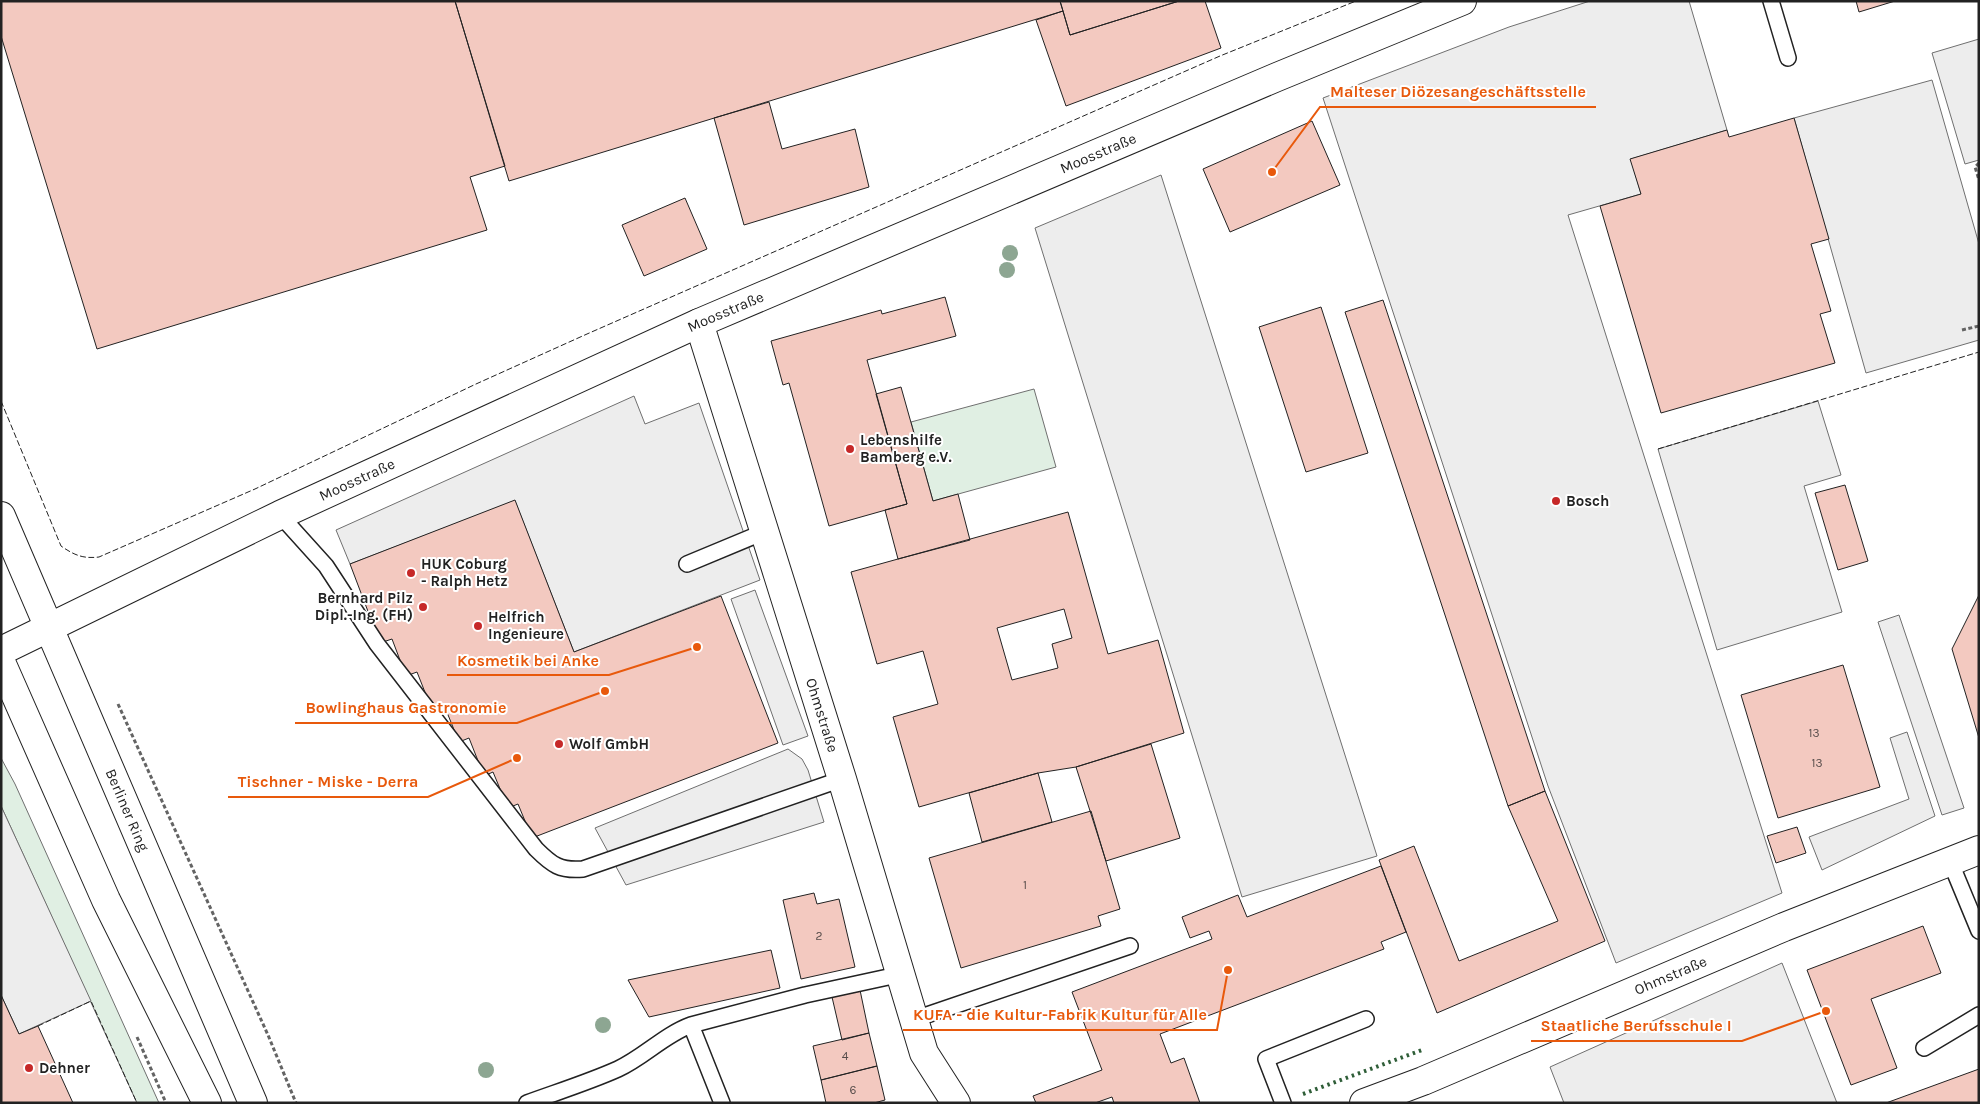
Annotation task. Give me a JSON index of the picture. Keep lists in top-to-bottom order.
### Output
{
  "streets": {
    "street": ["Moosstraße", "Ohmstraße", "Berliner Ring"]
  },
  "crossings": [
    ["Moosstraße", "Ohmstraße"],
    ["Moosstraße", "Berliner Ring"]
  ],
  "places": [
    "Malteser Diözesangeschäftsstelle",
    "Lebenshilfe Bamberg e.V.",
    "Bosch",
    "HUK Coburg - Ralph Hetz",
    "Bernhard Pilz Dipl.-Ing. (FH)",
    "Helfrich Ingenieure",
    "Kosmetik bei Anke",
    "Bowlinghaus Gastronomie",
    "Wolf GmbH",
    "Tischner - Miske - Derra",
    "KUFA - die Kultur-Fabrik Kultur für Alle",
    "Staatliche Berufsschule I",
    "Dehner"
  ],
  "house_numbers": [
    "13",
    "13",
    "1",
    "2",
    "4",
    "6"
  ]
}
